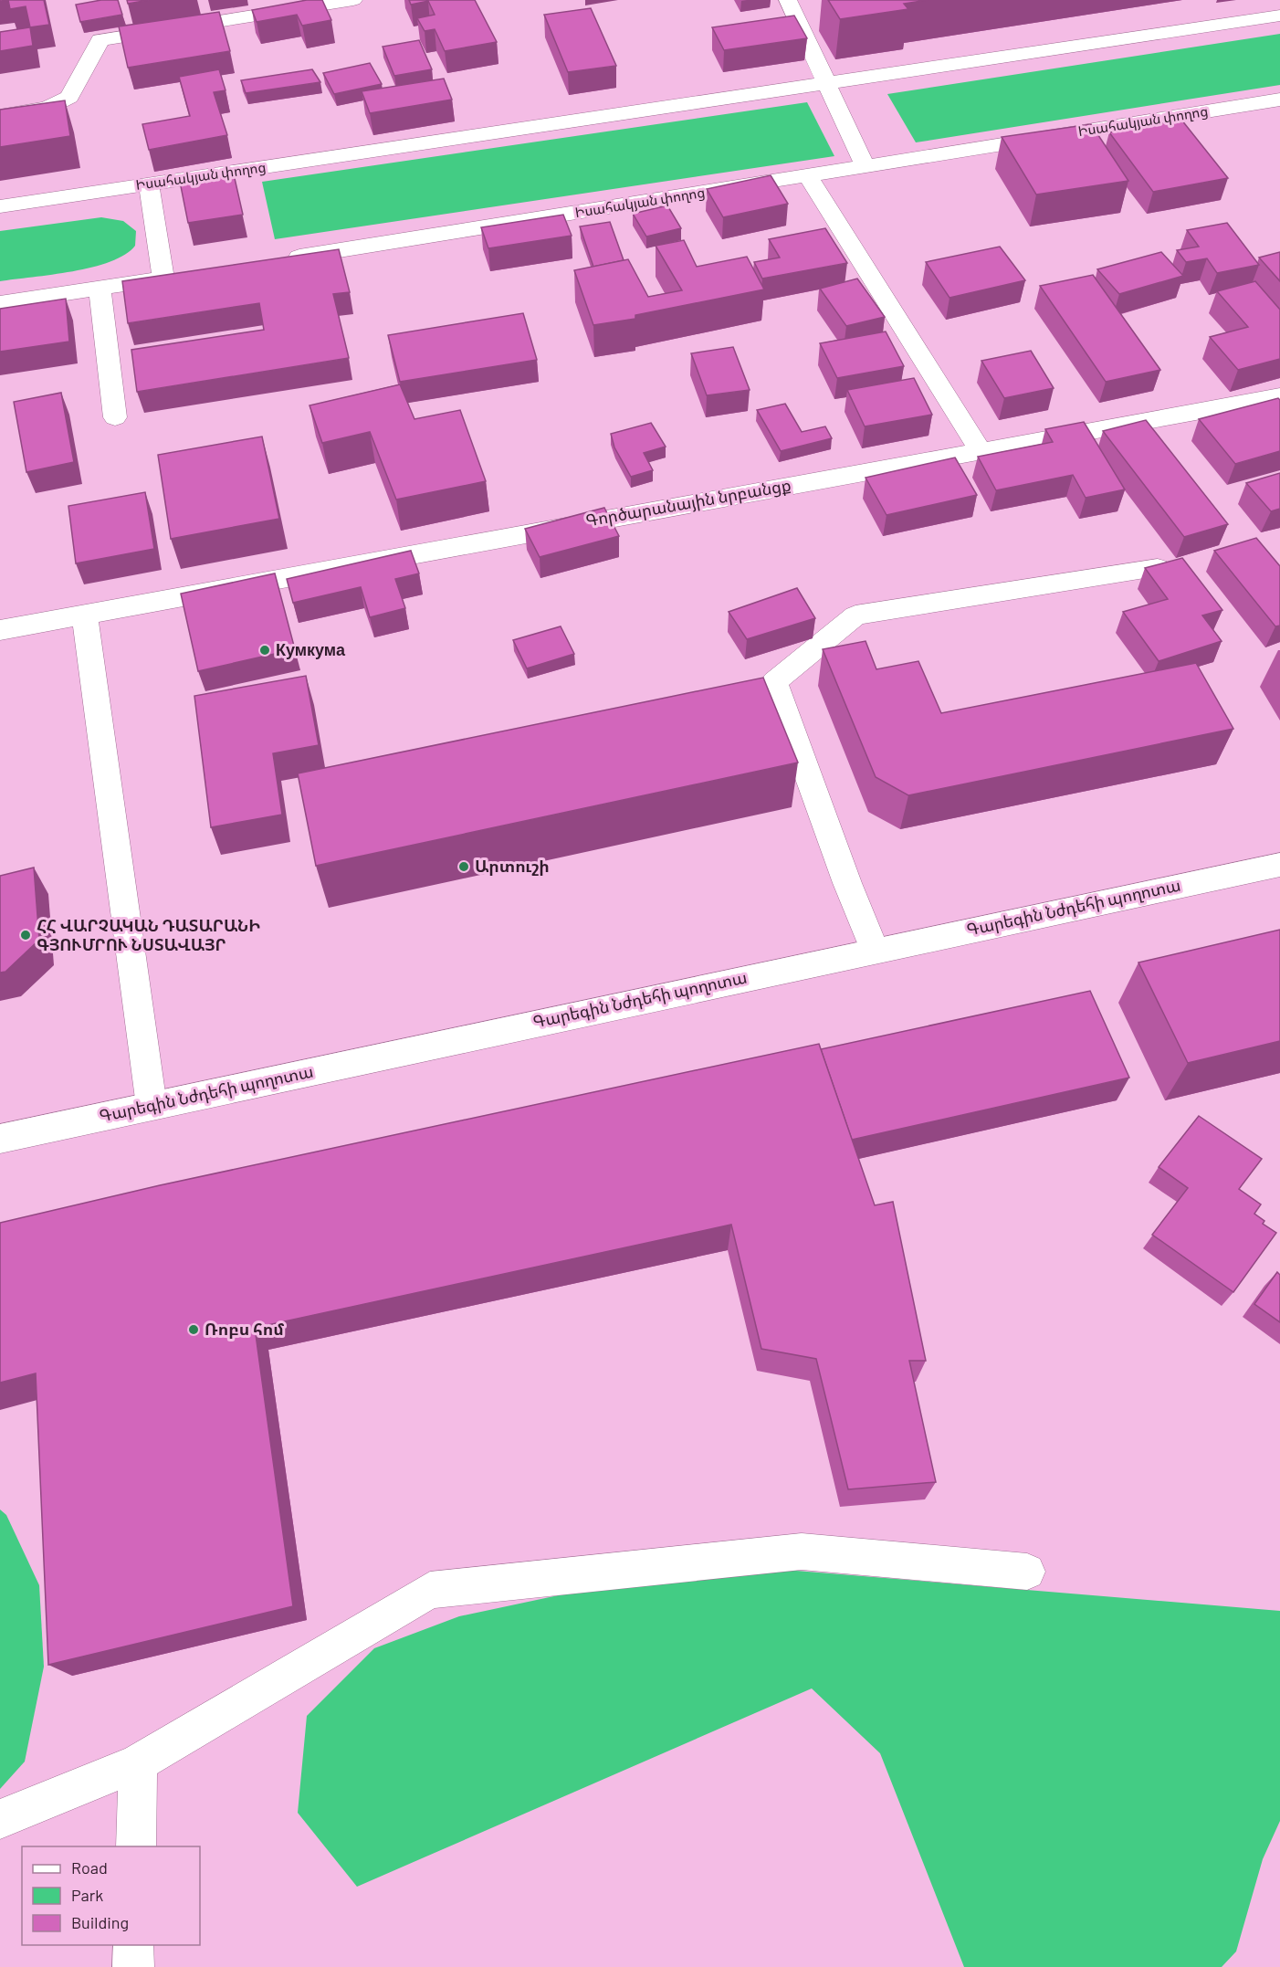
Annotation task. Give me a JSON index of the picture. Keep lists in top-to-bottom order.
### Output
{
  "streets": {
    "main road": ["Իսահակյան փողոց", "Գործարանային նրբանցք", "Գարեգին Նժդեհի պողոտա"]
  },
  "places": [
    "Кумкума",
    "Արտուշի",
    "ՀՀ ՎԱՐՉԱԿԱՆ ԴԱՏԱՐԱՆԻ ԳՅՈՒՄՐՈՒ ՆՍՏԱՎԱՅՐ",
    "Ռոբս հոմ"
  ],
  "legend": ["Road", "Park", "Building"]
}
